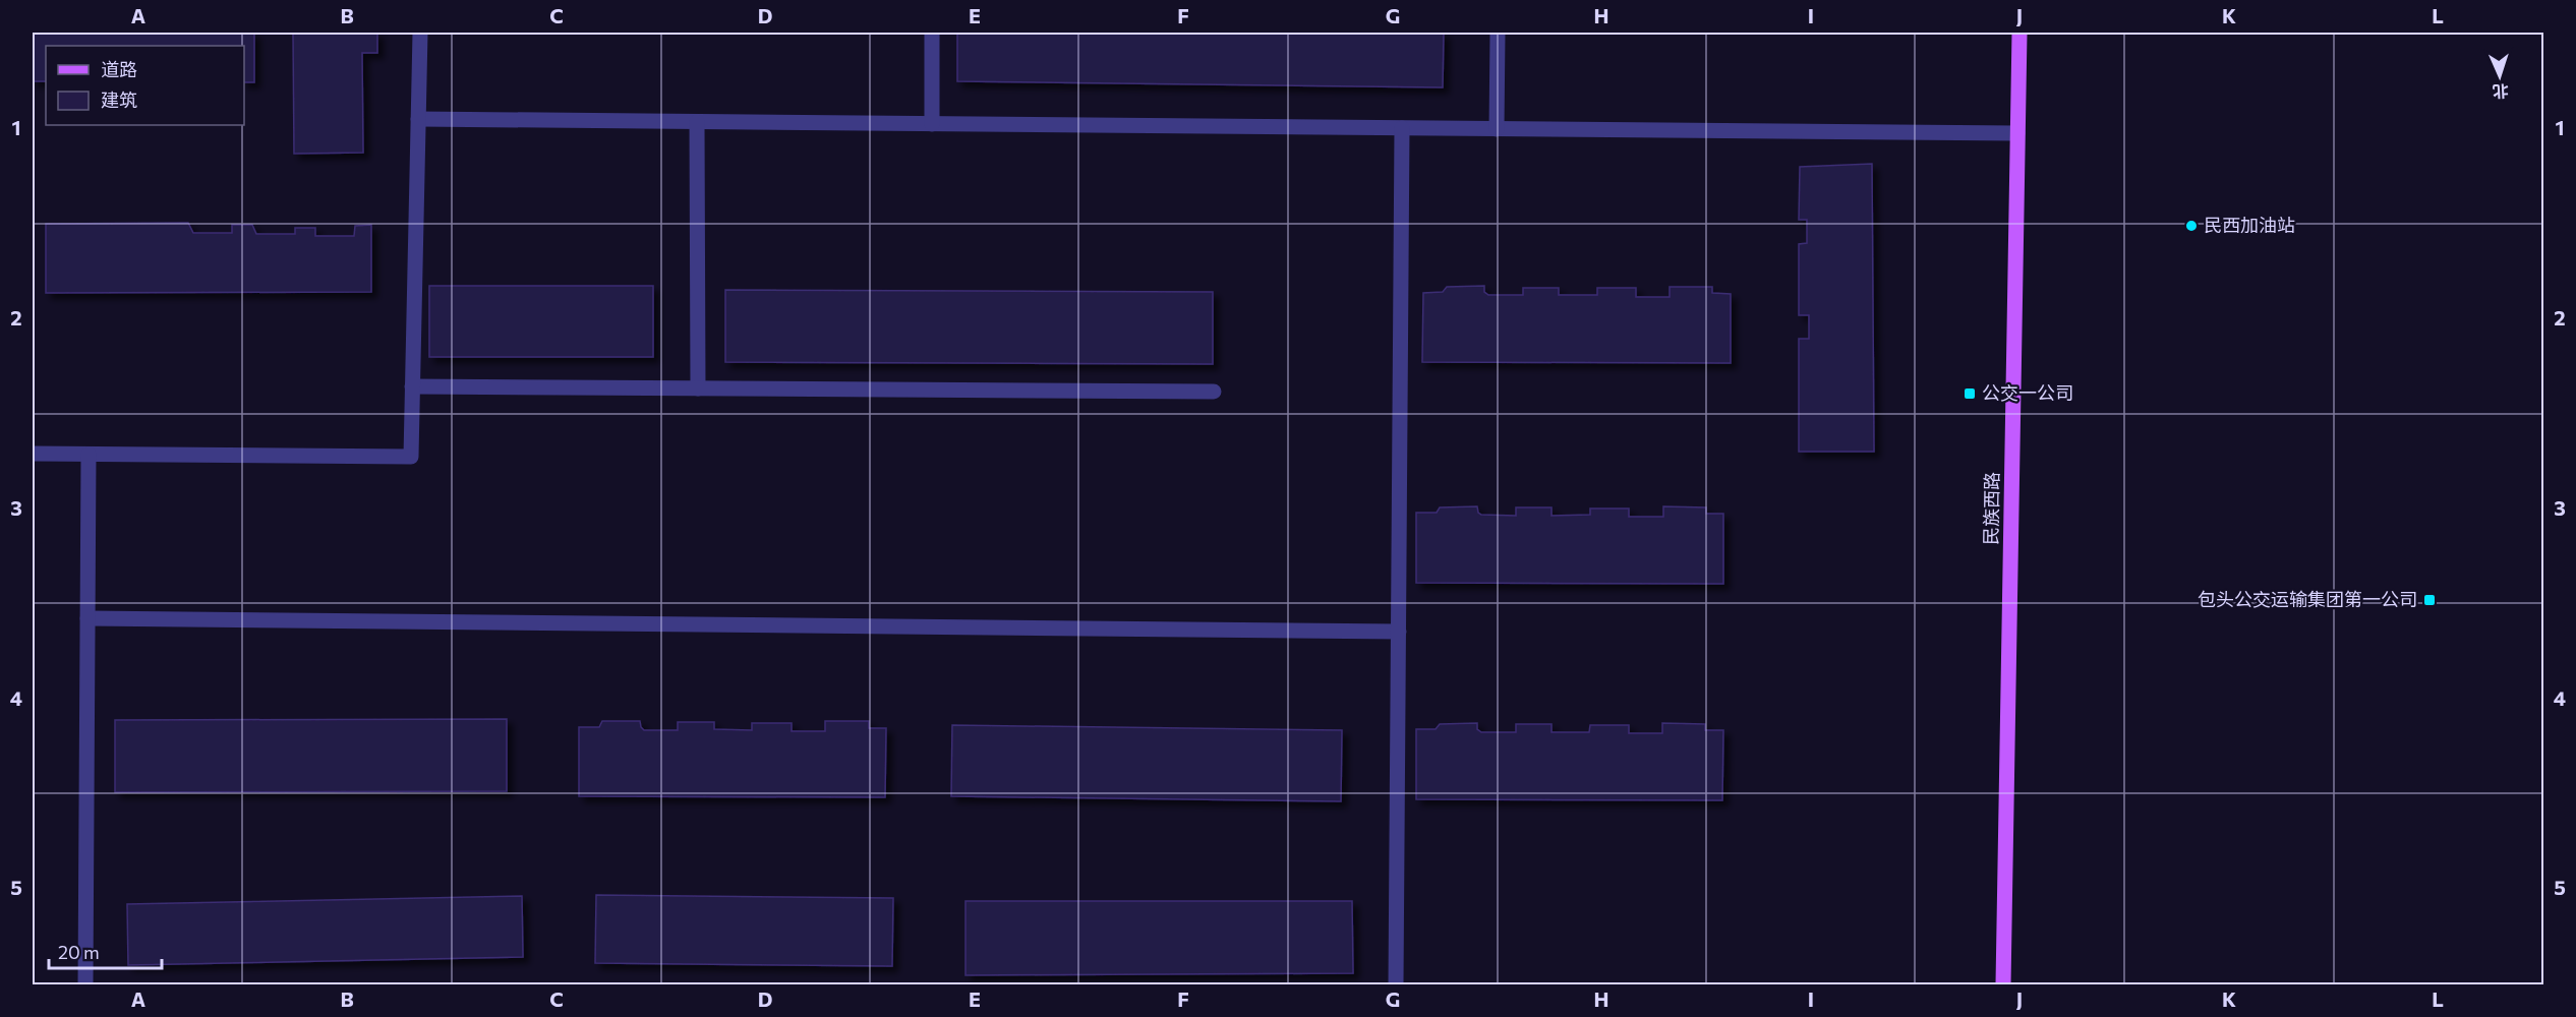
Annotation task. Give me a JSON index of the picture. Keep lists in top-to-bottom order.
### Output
{
  "streets": {
    "main road": ["民族西路"]
  },
  "places": {
    "other": ["民西加油站"],
    "transit": ["公交一公司", "包头公交运输集团第一公司"]
  },
  "legend": ["道路", "建筑"],
  "scale_bar": "20 m",
  "north": "bottom",
  "grid": {
    "columns": [
      "A",
      "B",
      "C",
      "D",
      "E",
      "F",
      "G",
      "H",
      "I",
      "J",
      "K",
      "L"
    ],
    "rows": [
      "1",
      "2",
      "3",
      "4",
      "5"
    ]
  }
}
